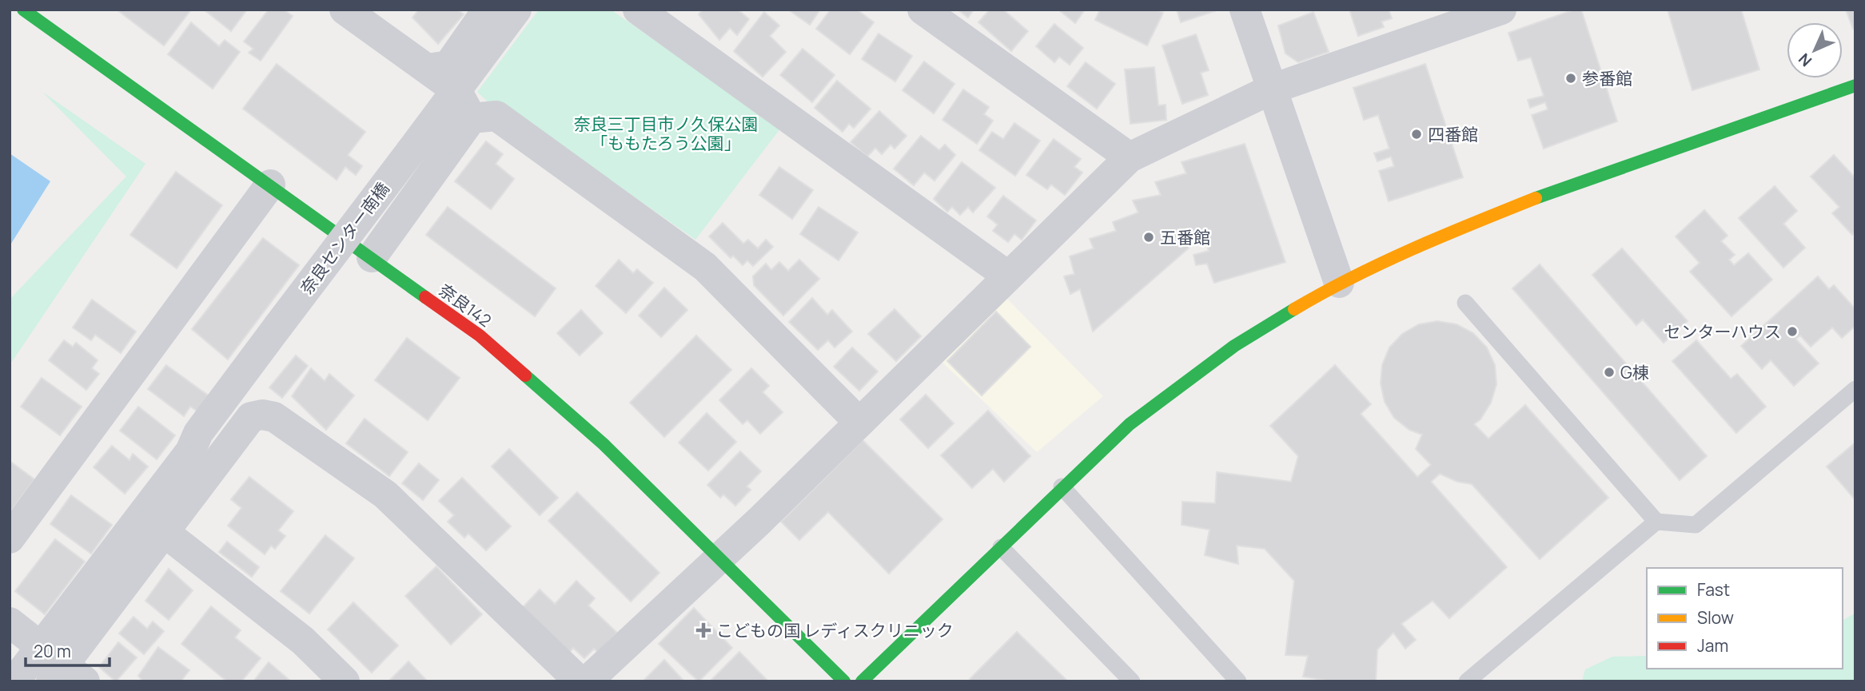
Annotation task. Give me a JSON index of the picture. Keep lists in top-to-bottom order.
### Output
{
  "streets": {
    "street": ["奈良センター南橋", "奈良142"]
  },
  "parks": ["奈良三丁目市ノ久保公園 「ももたろう公園」"],
  "places": {
    "other": [
      "参番館",
      "四番館",
      "五番館",
      "センターハウス",
      "G棟"
    ],
    "health": ["こどもの国 レディスクリニック"]
  },
  "legend": ["Fast", "Slow", "Jam"],
  "scale_bar": "20 m",
  "north": "bottom left"
}
